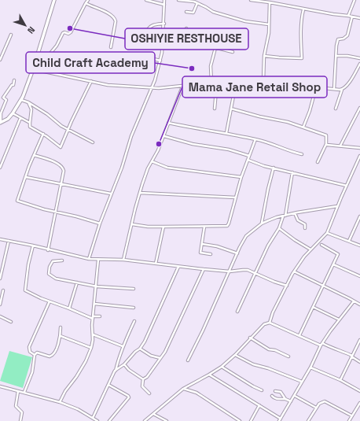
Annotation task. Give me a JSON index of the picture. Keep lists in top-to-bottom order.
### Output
{
  "places": ["OSHIYIE RESTHOUSE", "Child Craft Academy", "Mama Jane Retail Shop"],
  "north": "bottom right"
}
